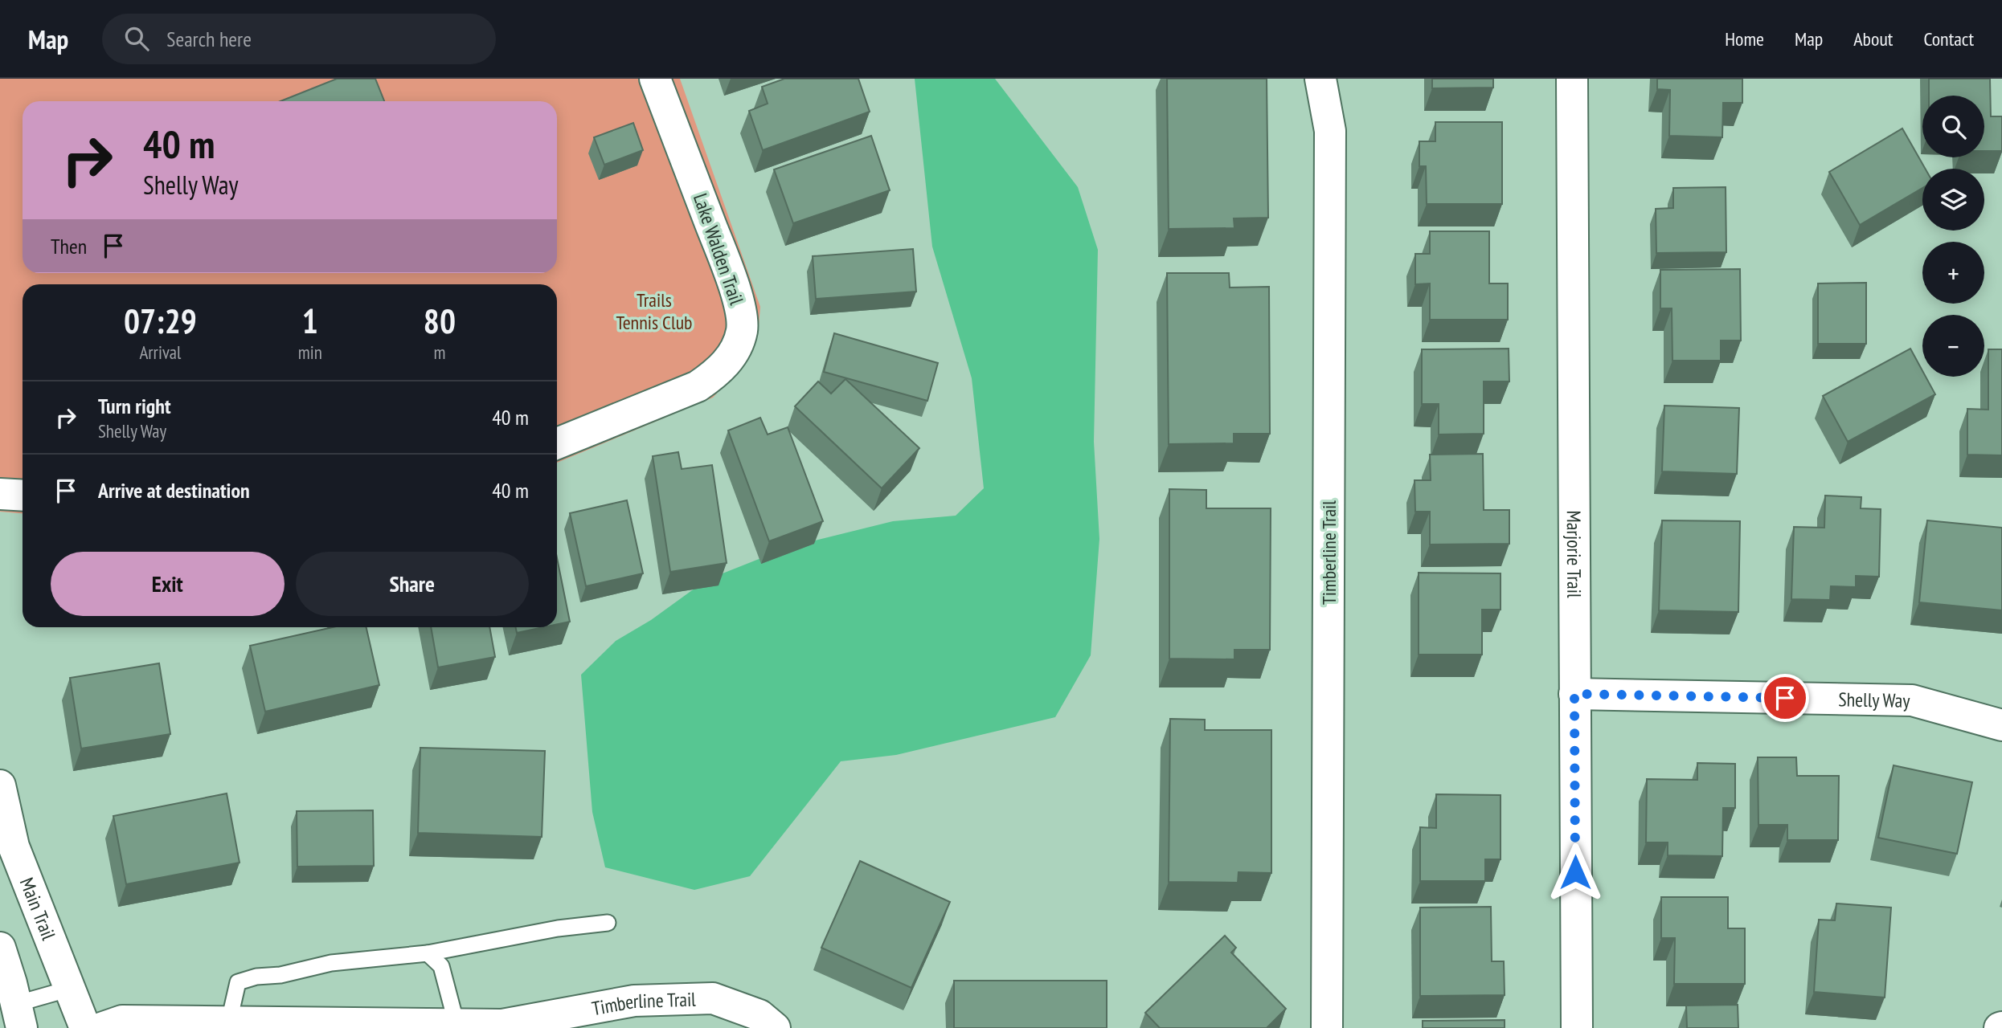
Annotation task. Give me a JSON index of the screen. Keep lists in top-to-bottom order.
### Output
{
  "streets": {
    "street": [
      "Lake Walden Trail",
      "Timberline Trail",
      "Marjorie Trail",
      "Shelly Way",
      "Main Trail"
    ]
  },
  "crossings": [
    ["Marjorie Trail", "Shelly Way"]
  ],
  "parks": ["Trails Tennis Club"],
  "page": {
    "header": "Map",
    "search": "Search here",
    "nav": [
      "Home",
      "Map",
      "About",
      "Contact"
    ],
    "map_buttons": ["+", "−"],
    "turn": ["40 m", "Shelly Way"],
    "then": "Then",
    "eta": [
      "07:29",
      "Arrival",
      "1",
      "min",
      "80",
      "m"
    ],
    "list": [
      {
        "name": "Turn right",
        "note": "Shelly Way",
        "value": "40 m"
      },
      {
        "name": "Arrive at destination",
        "value": "40 m"
      }
    ],
    "buttons": ["Exit", "Share"]
  }
}
